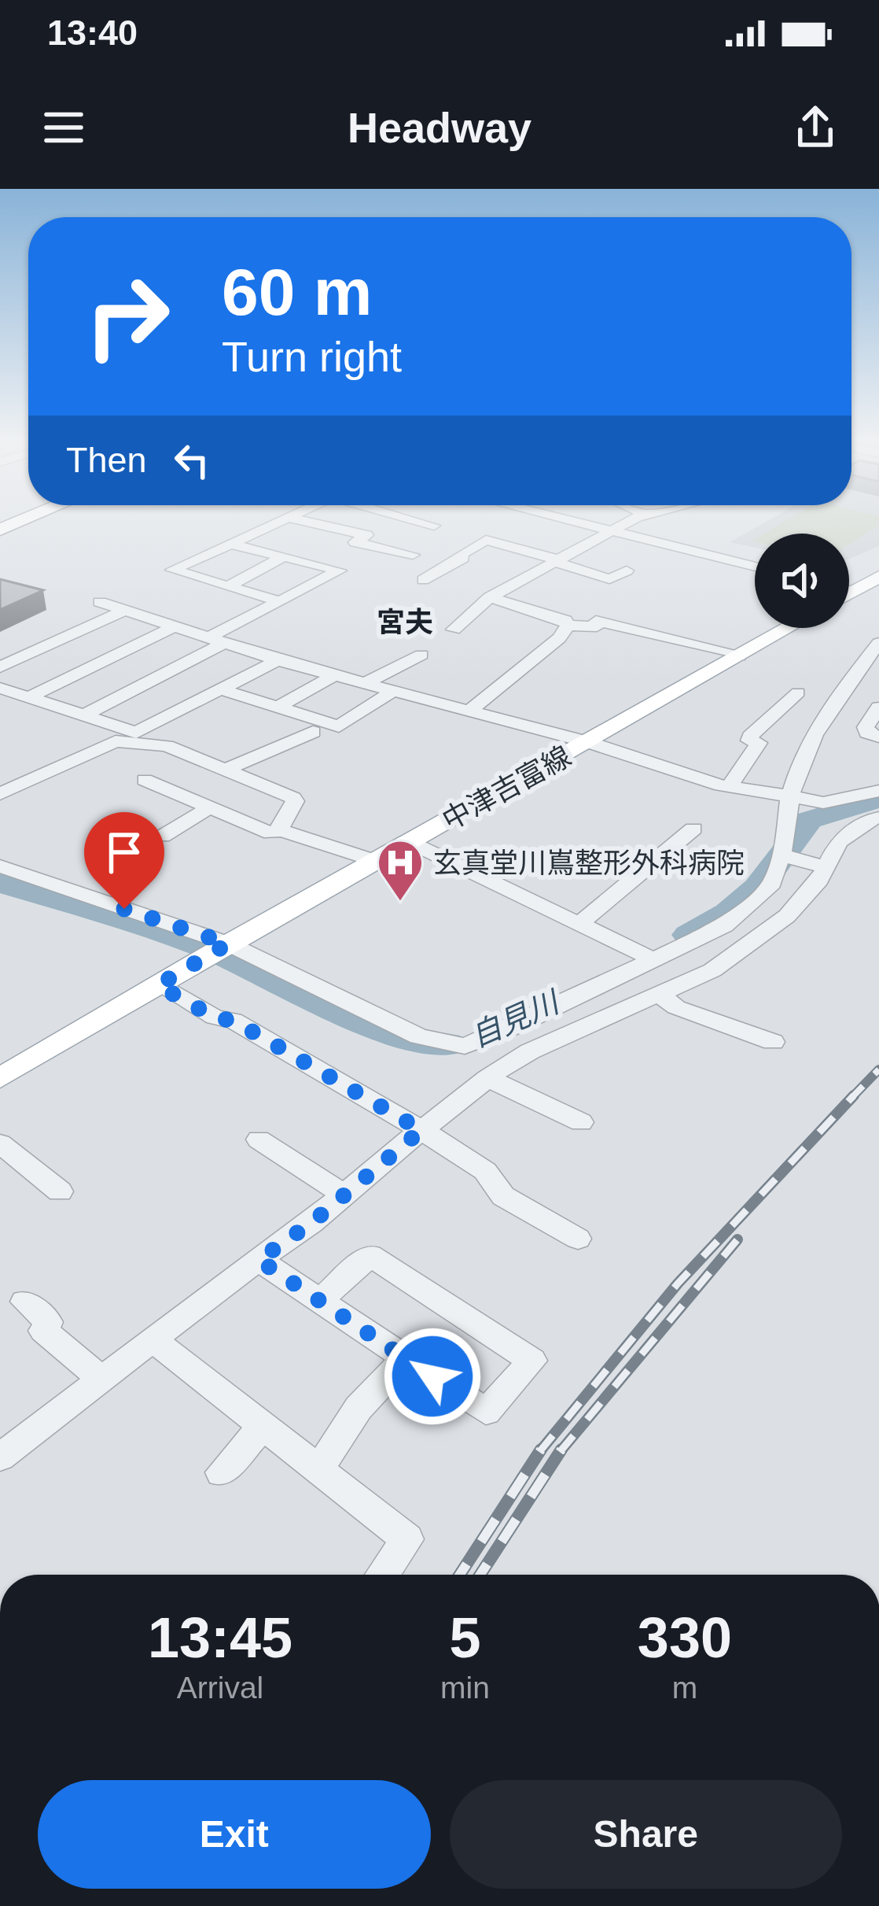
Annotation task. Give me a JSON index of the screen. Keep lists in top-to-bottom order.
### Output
{
  "streets": {
    "main road": ["中津吉富線"]
  },
  "districts": ["宮夫"],
  "water": ["自見川"],
  "places": {
    "hospital": ["玄真堂川嶌整形外科病院"]
  },
  "page": {
    "status": "13:40",
    "header": "Headway",
    "turn": ["60 m", "Turn right"],
    "then": "Then",
    "eta": [
      "13:45",
      "Arrival",
      "5",
      "min",
      "330",
      "m"
    ],
    "buttons": ["Exit", "Share"]
  }
}
